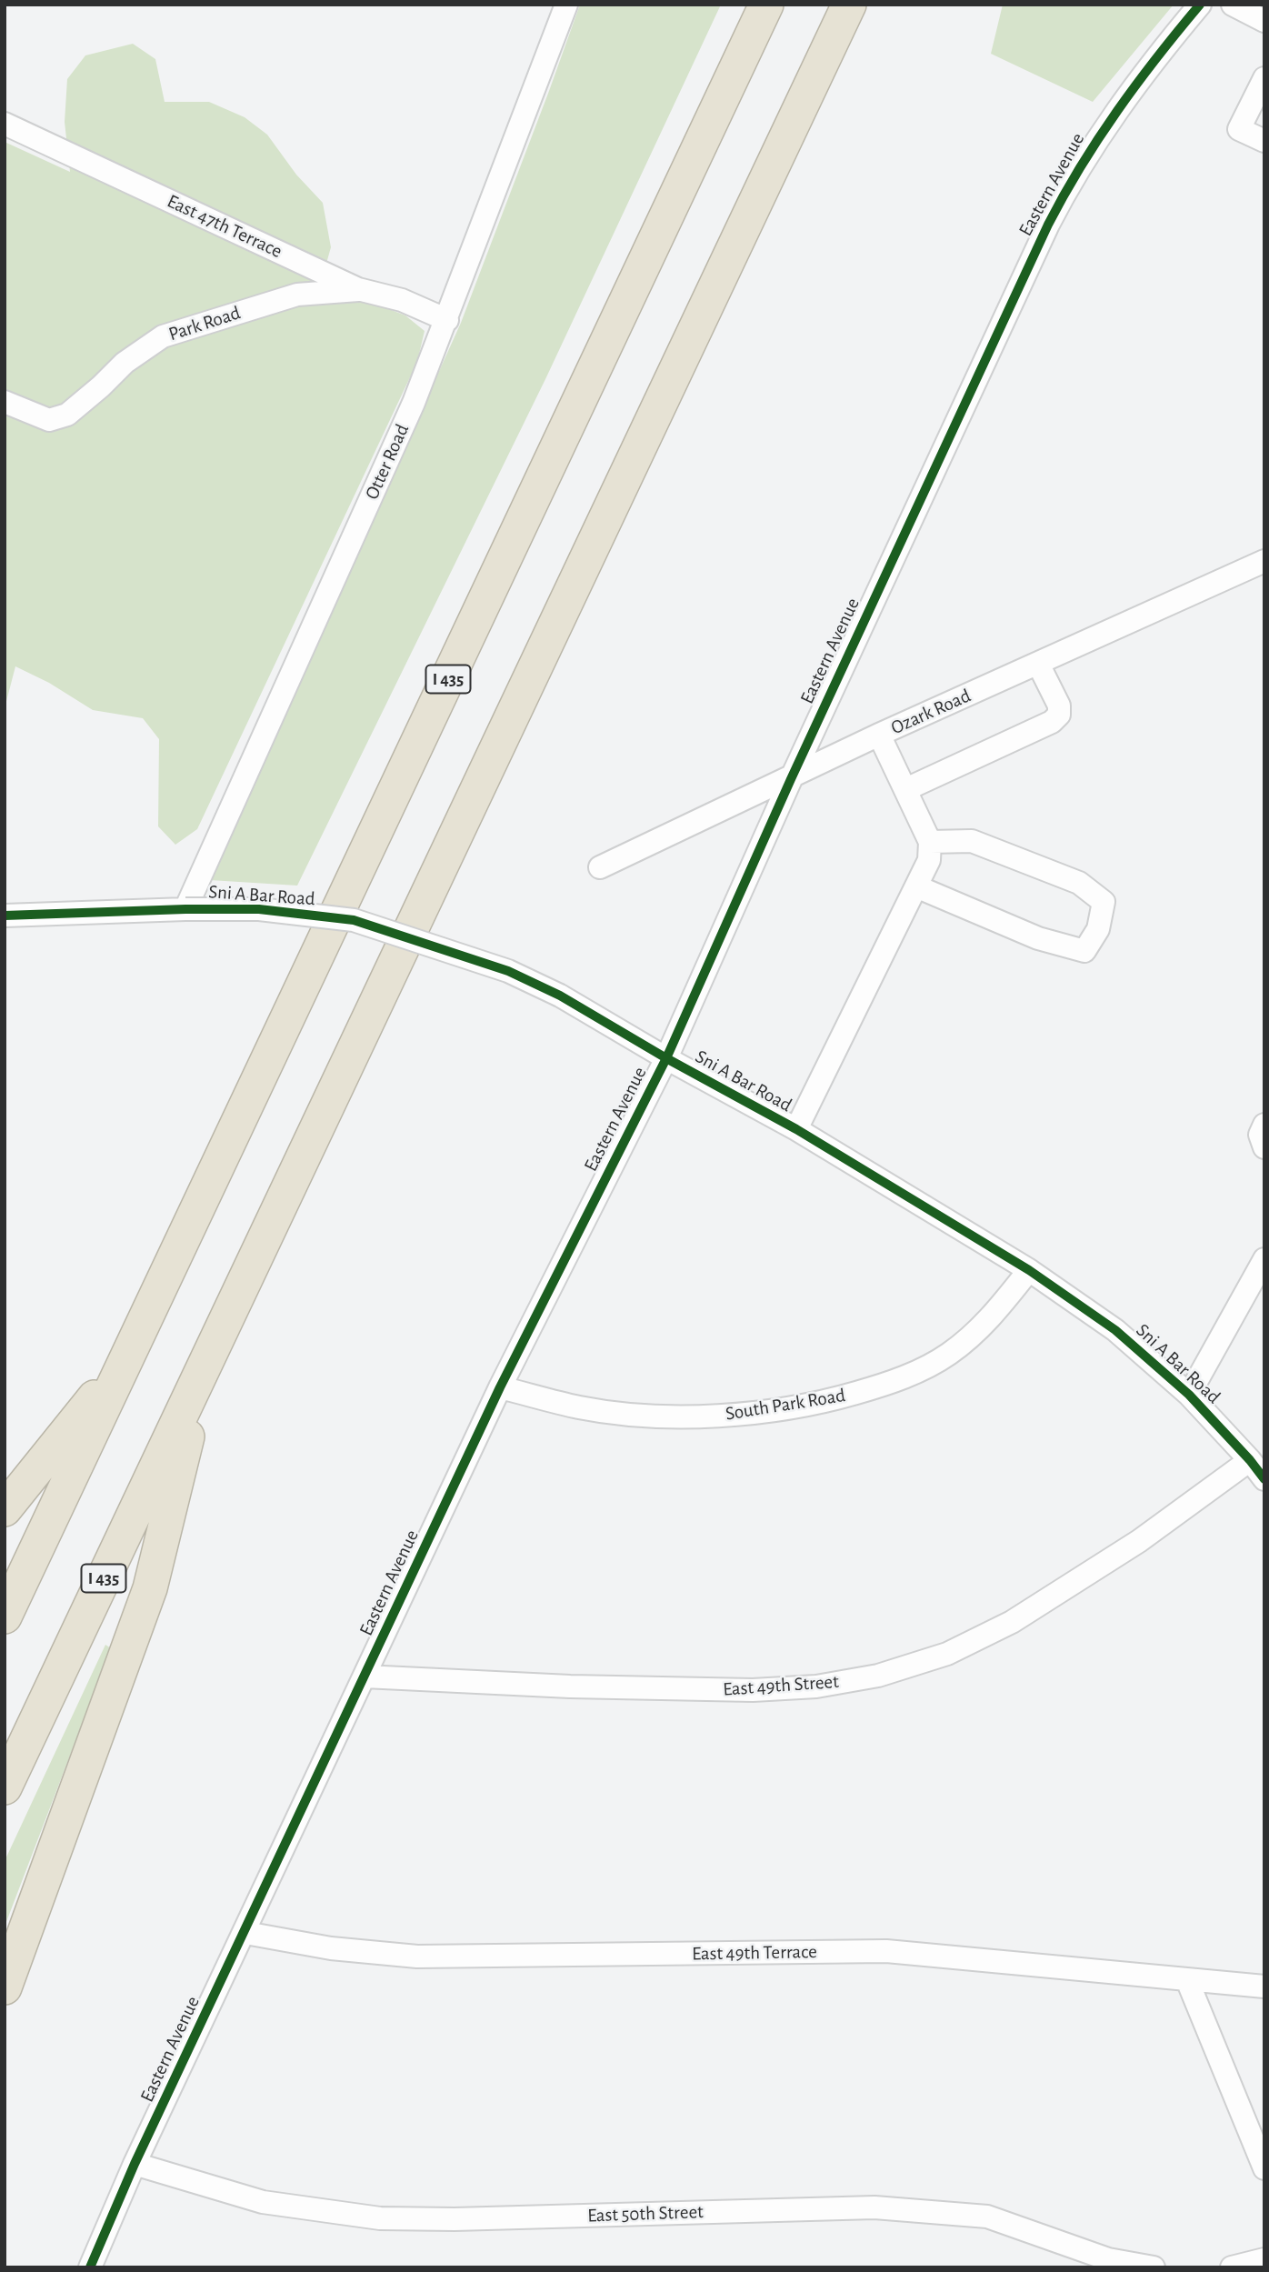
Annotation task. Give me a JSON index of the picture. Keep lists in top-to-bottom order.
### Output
{
  "streets": {
    "highway": ["I 435"],
    "street": [
      "Eastern Avenue",
      "East 47th Terrace",
      "Park Road",
      "Otter Road",
      "Ozark Road",
      "Sni A Bar Road",
      "South Park Road",
      "East 49th Street",
      "East 49th Terrace",
      "East 50th Street"
    ]
  },
  "crossings": [
    ["Eastern Avenue", "Ozark Road"],
    ["Eastern Avenue", "Sni A Bar Road"],
    ["Eastern Avenue", "South Park Road"],
    ["Eastern Avenue", "East 49th Street"],
    ["Eastern Avenue", "East 49th Terrace"],
    ["Eastern Avenue", "East 50th Street"],
    ["East 47th Terrace", "Park Road"],
    ["East 47th Terrace", "Otter Road"],
    ["Otter Road", "Sni A Bar Road"],
    ["Sni A Bar Road", "South Park Road"],
    ["Sni A Bar Road", "East 49th Street"]
  ]
}
